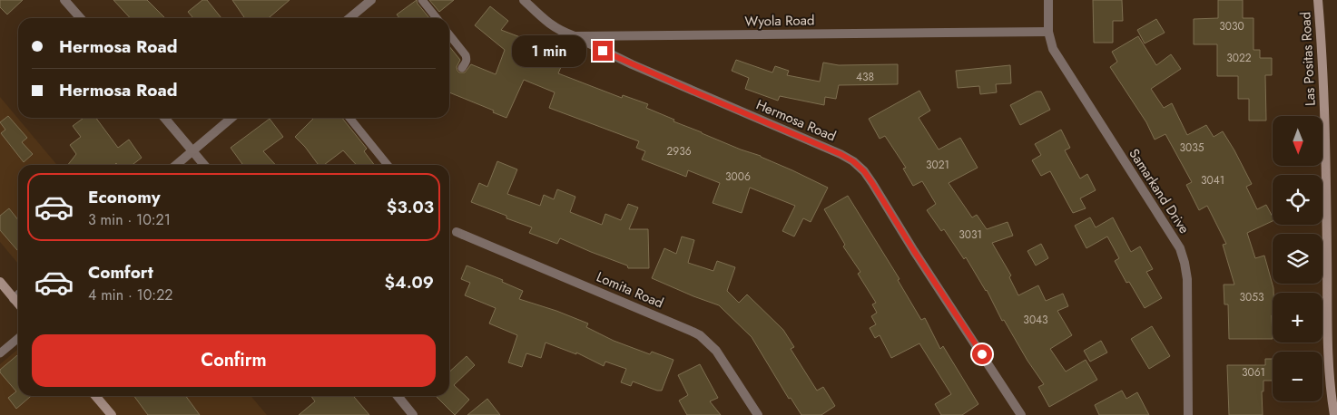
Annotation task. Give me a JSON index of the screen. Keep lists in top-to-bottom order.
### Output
{
  "streets": {
    "main road": ["Las Positas Road"],
    "street": [
      "Wyola Road",
      "Hermosa Road",
      "Samarkand Drive",
      "Lomita Road"
    ]
  },
  "crossings": [
    ["Wyola Road", "Hermosa Road"],
    ["Wyola Road", "Samarkand Drive"]
  ],
  "house_numbers": [
    "3030",
    "3022",
    "438",
    "3035",
    "2936",
    "3021",
    "3006",
    "3041",
    "3031",
    "3053",
    "3043",
    "3061"
  ],
  "north": "bottom",
  "page": {
    "banner": ["Hermosa Road", "Hermosa Road"],
    "bubble": "1 min",
    "map_buttons": ["+", "−"],
    "list": [
      {
        "name": "Economy",
        "note": "3 min · 10:21",
        "value": "$3.03"
      },
      {
        "name": "Comfort",
        "note": "4 min · 10:22",
        "value": "$4.09"
      }
    ],
    "buttons": "Confirm"
  }
}
